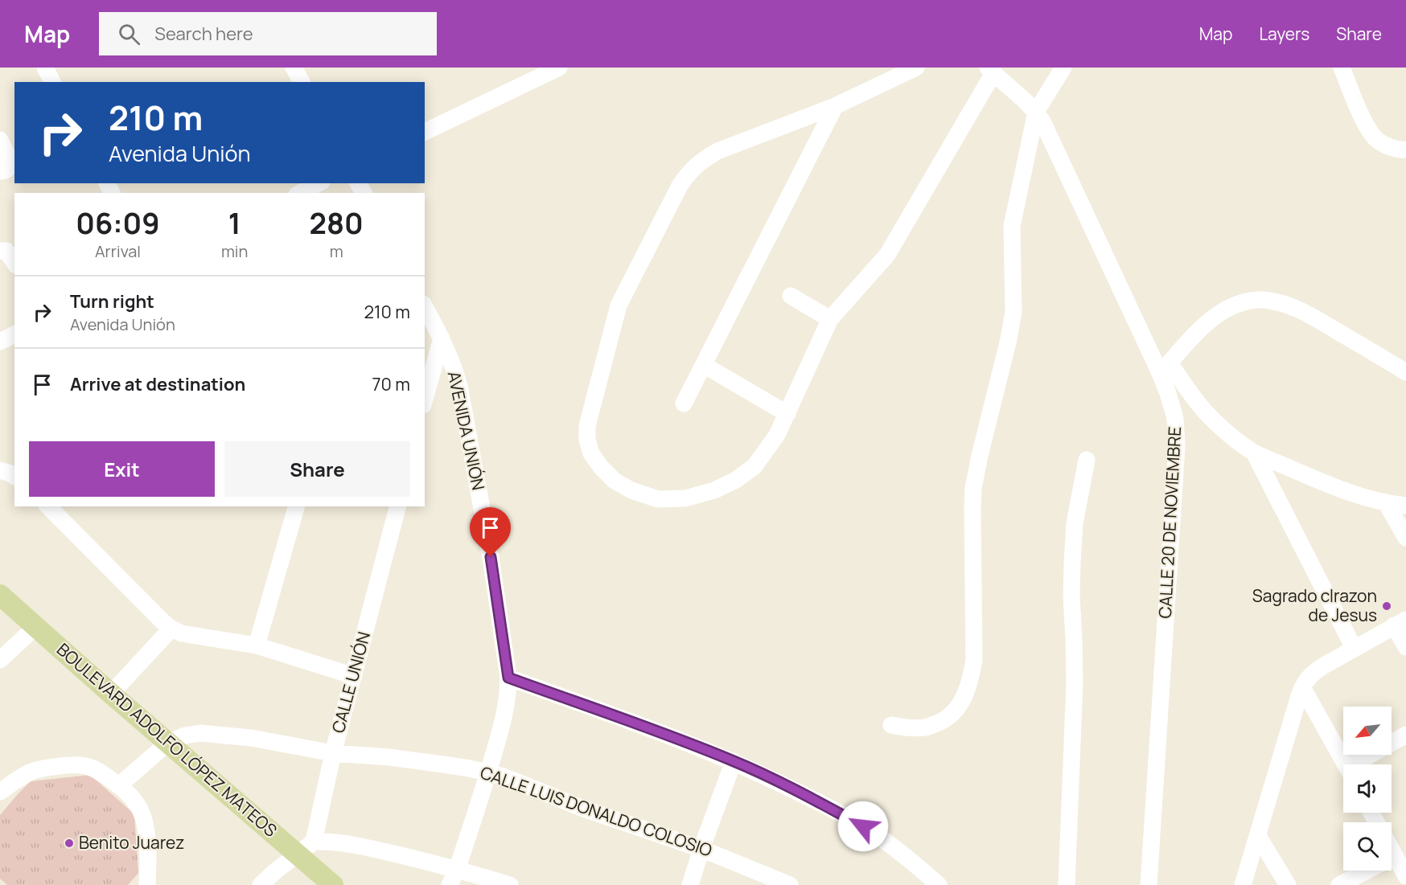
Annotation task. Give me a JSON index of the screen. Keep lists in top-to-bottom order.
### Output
{
  "streets": {
    "main road": ["BOULEVARD ADOLFO LÓPEZ MATEOS"],
    "street": [
      "AVENIDA UNIÓN",
      "CALLE 20 DE NOVIEMBRE",
      "CALLE UNIÓN",
      "CALLE LUIS DONALDO COLOSIO"
    ]
  },
  "crossings": [
    ["AVENIDA UNIÓN", "CALLE LUIS DONALDO COLOSIO"],
    ["CALLE UNIÓN", "BOULEVARD ADOLFO LÓPEZ MATEOS"],
    ["CALLE UNIÓN", "CALLE LUIS DONALDO COLOSIO"],
    ["BOULEVARD ADOLFO LÓPEZ MATEOS", "CALLE LUIS DONALDO COLOSIO"]
  ],
  "places": ["Sagrado clrazon de Jesus", "Benito Juarez"],
  "north": "bottom left",
  "page": {
    "header": "Map",
    "search": "Search here",
    "nav": ["Map", "Layers", "Share"],
    "turn": ["210 m", "Avenida Unión"],
    "eta": [
      "06:09",
      "Arrival",
      "1",
      "min",
      "280",
      "m"
    ],
    "list": [
      {
        "name": "Turn right",
        "note": "Avenida Unión",
        "value": "210 m"
      },
      {
        "name": "Arrive at destination",
        "value": "70 m"
      }
    ],
    "buttons": ["Exit", "Share"]
  }
}
